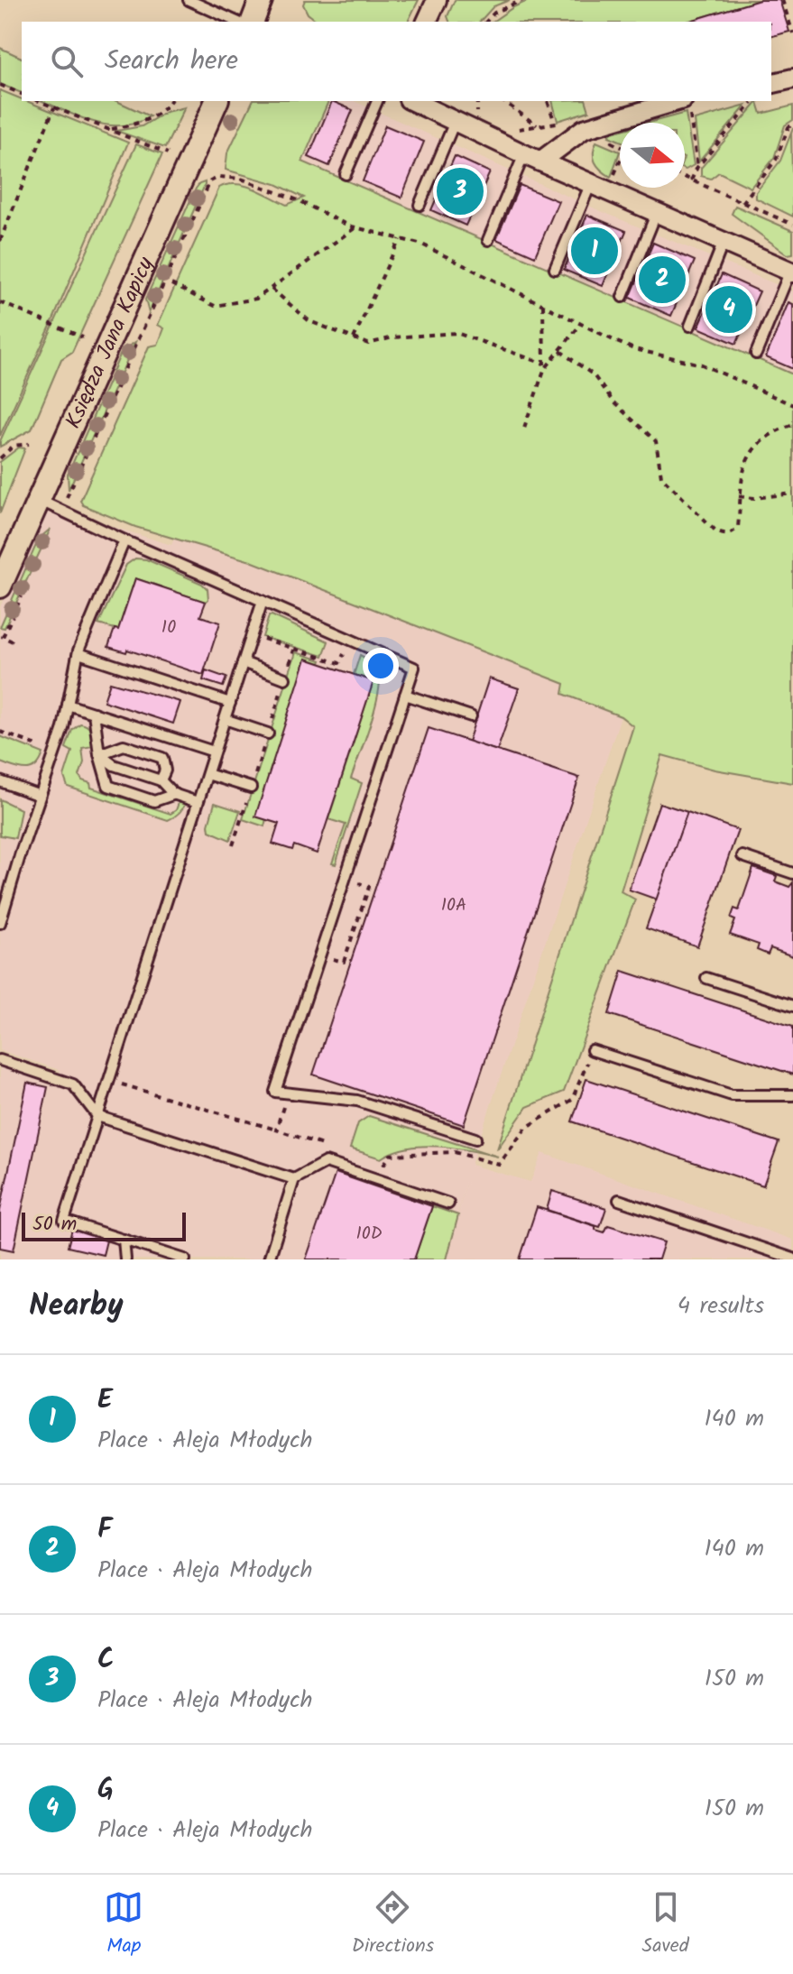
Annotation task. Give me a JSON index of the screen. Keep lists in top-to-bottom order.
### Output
{
  "streets": {
    "street": ["Księdza Jana Kapicy"]
  },
  "house_numbers": ["10", "10A", "10D"],
  "scale_bar": "50 m",
  "north": "right",
  "page": {
    "search": "Search here",
    "pins": [
      "3",
      "1",
      "2",
      "4"
    ],
    "scale": "50 m",
    "heading": ["Nearby", "4 results"],
    "list": [
      {
        "mark": "1",
        "name": "E",
        "note": "Place · Aleja Młodych",
        "value": "140 m"
      },
      {
        "mark": "2",
        "name": "F",
        "note": "Place · Aleja Młodych",
        "value": "140 m"
      },
      {
        "mark": "3",
        "name": "C",
        "note": "Place · Aleja Młodych",
        "value": "150 m"
      },
      {
        "mark": "4",
        "name": "G",
        "note": "Place · Aleja Młodych",
        "value": "150 m"
      }
    ],
    "nav": ["Map", "Directions", "Saved"]
  }
}
